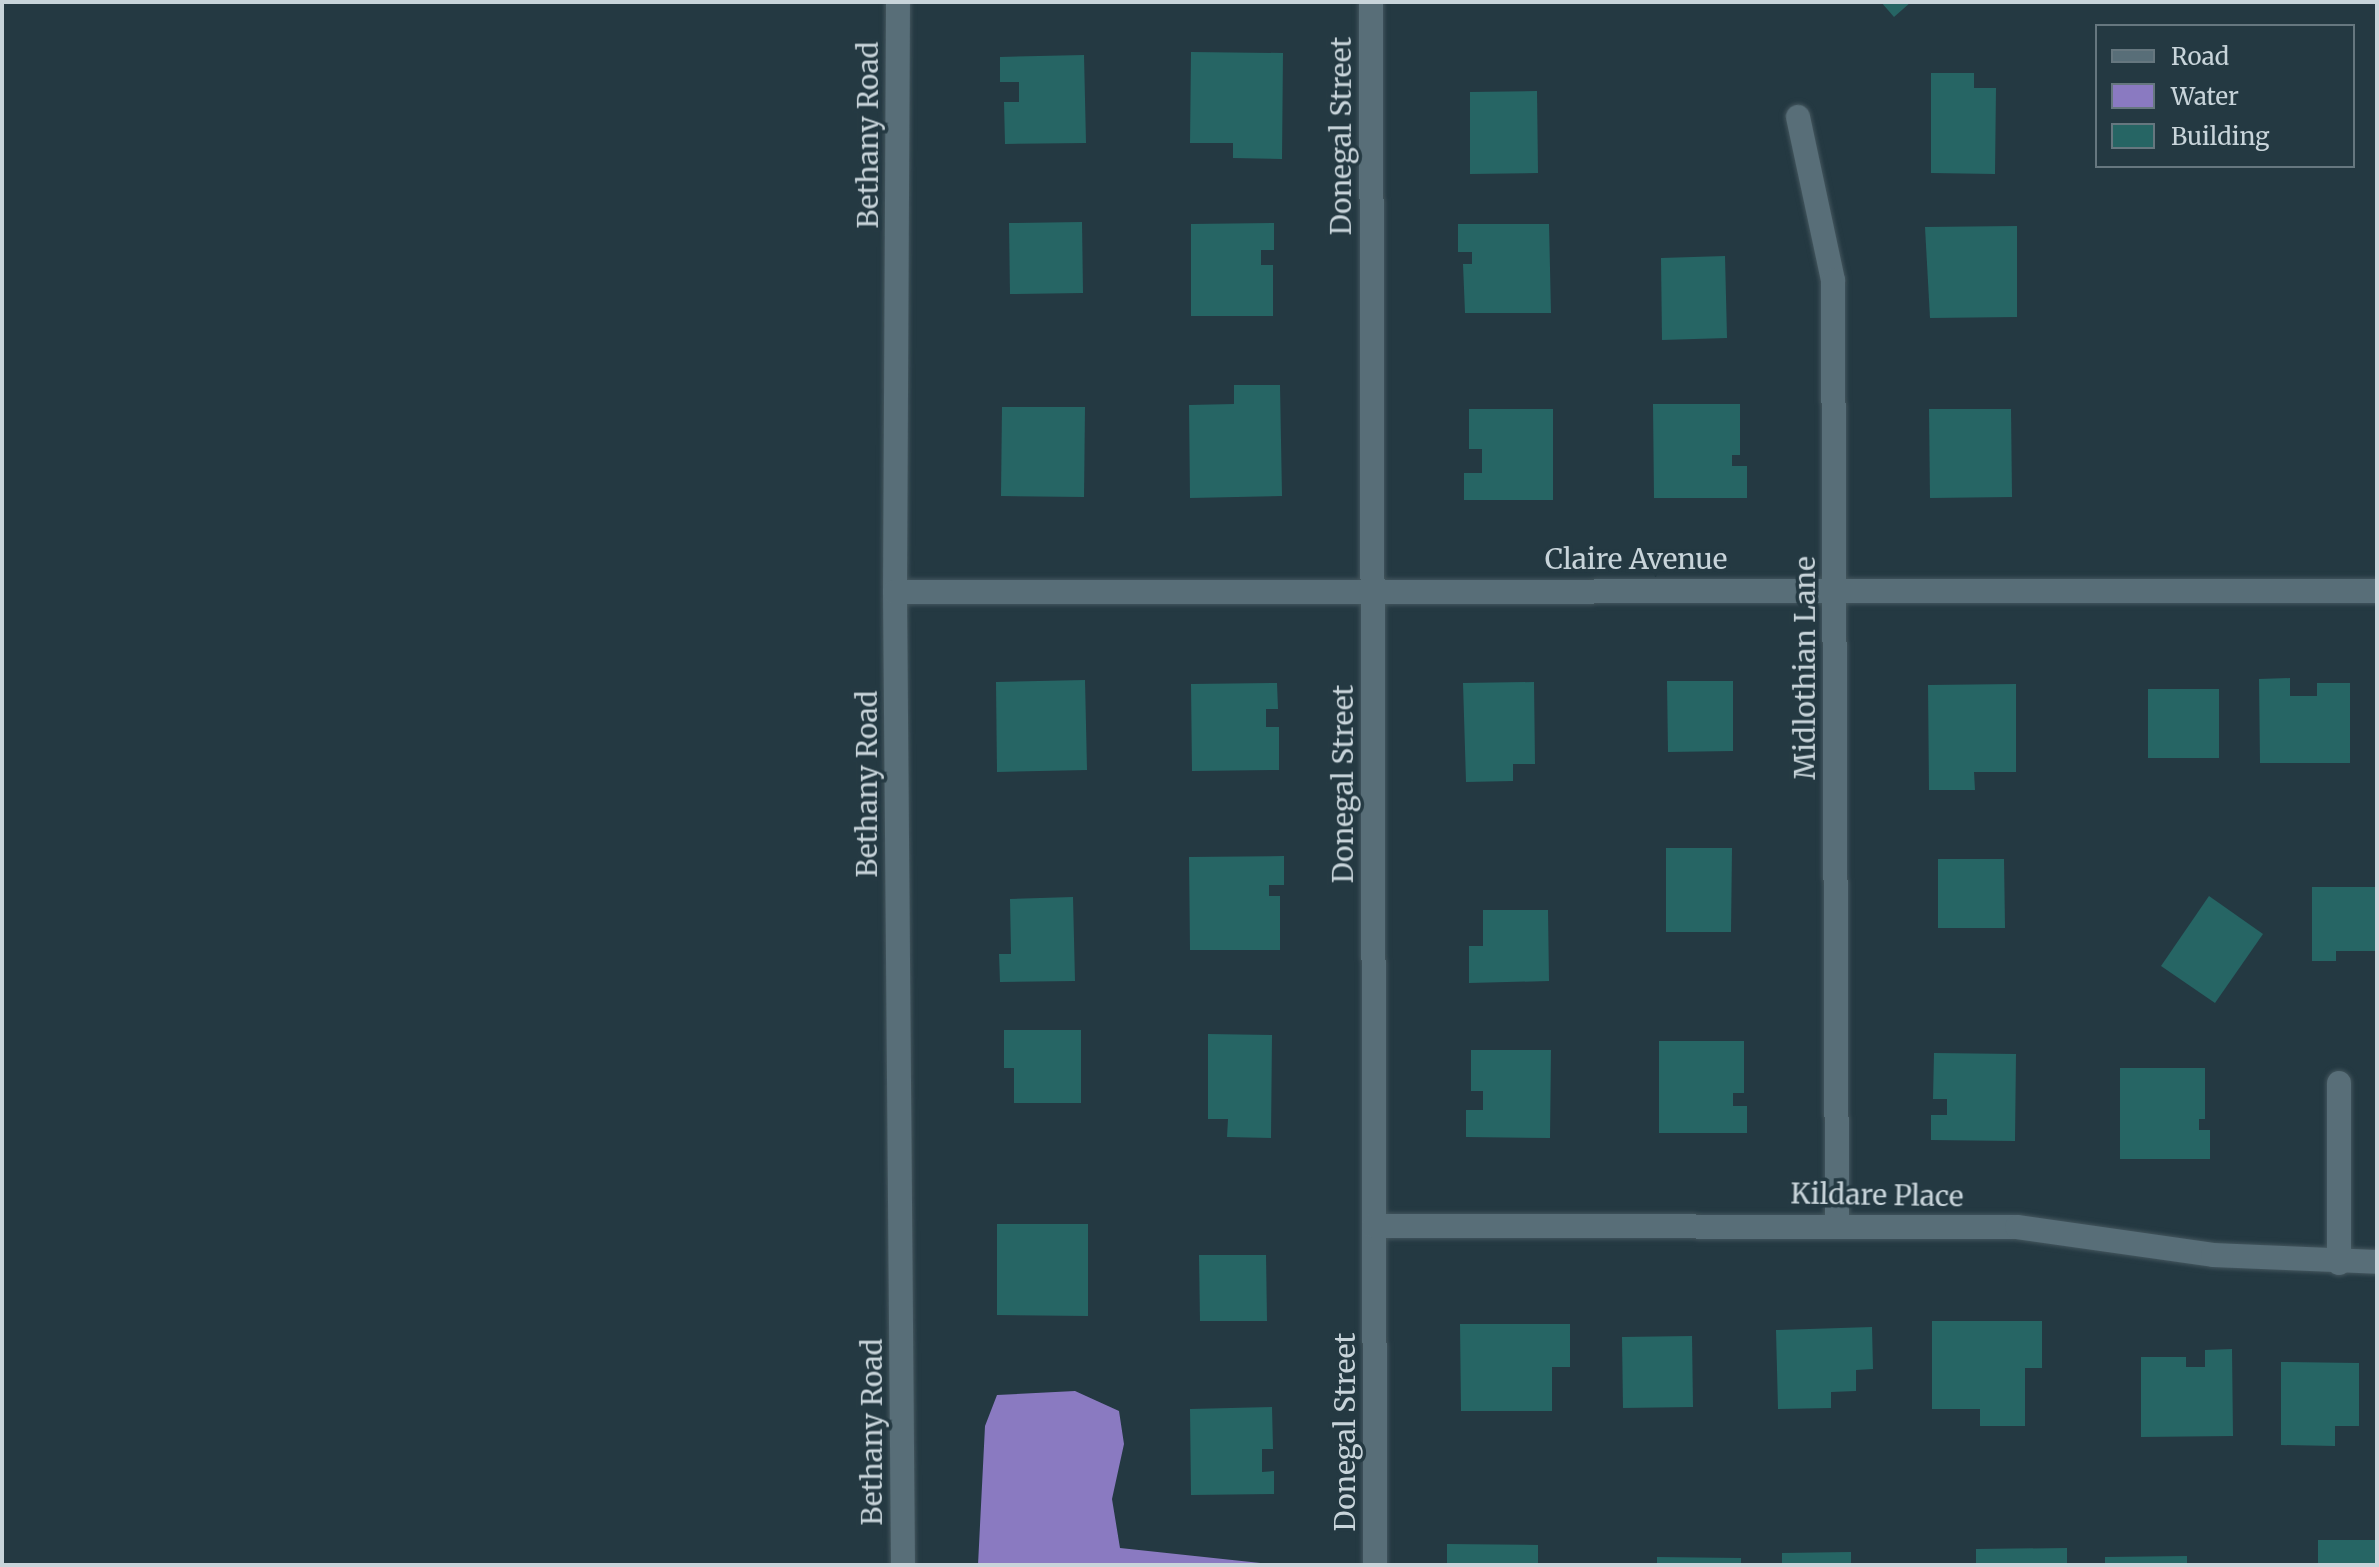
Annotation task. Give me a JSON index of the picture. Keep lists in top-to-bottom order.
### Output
{
  "streets": {
    "street": [
      "Bethany Road",
      "Donegal Street",
      "Claire Avenue",
      "Midlothian Lane",
      "Kildare Place"
    ]
  },
  "crossings": [
    ["Bethany Road", "Claire Avenue"],
    ["Donegal Street", "Claire Avenue"],
    ["Donegal Street", "Kildare Place"],
    ["Claire Avenue", "Midlothian Lane"],
    ["Midlothian Lane", "Kildare Place"]
  ],
  "legend": ["Road", "Water", "Building"]
}
